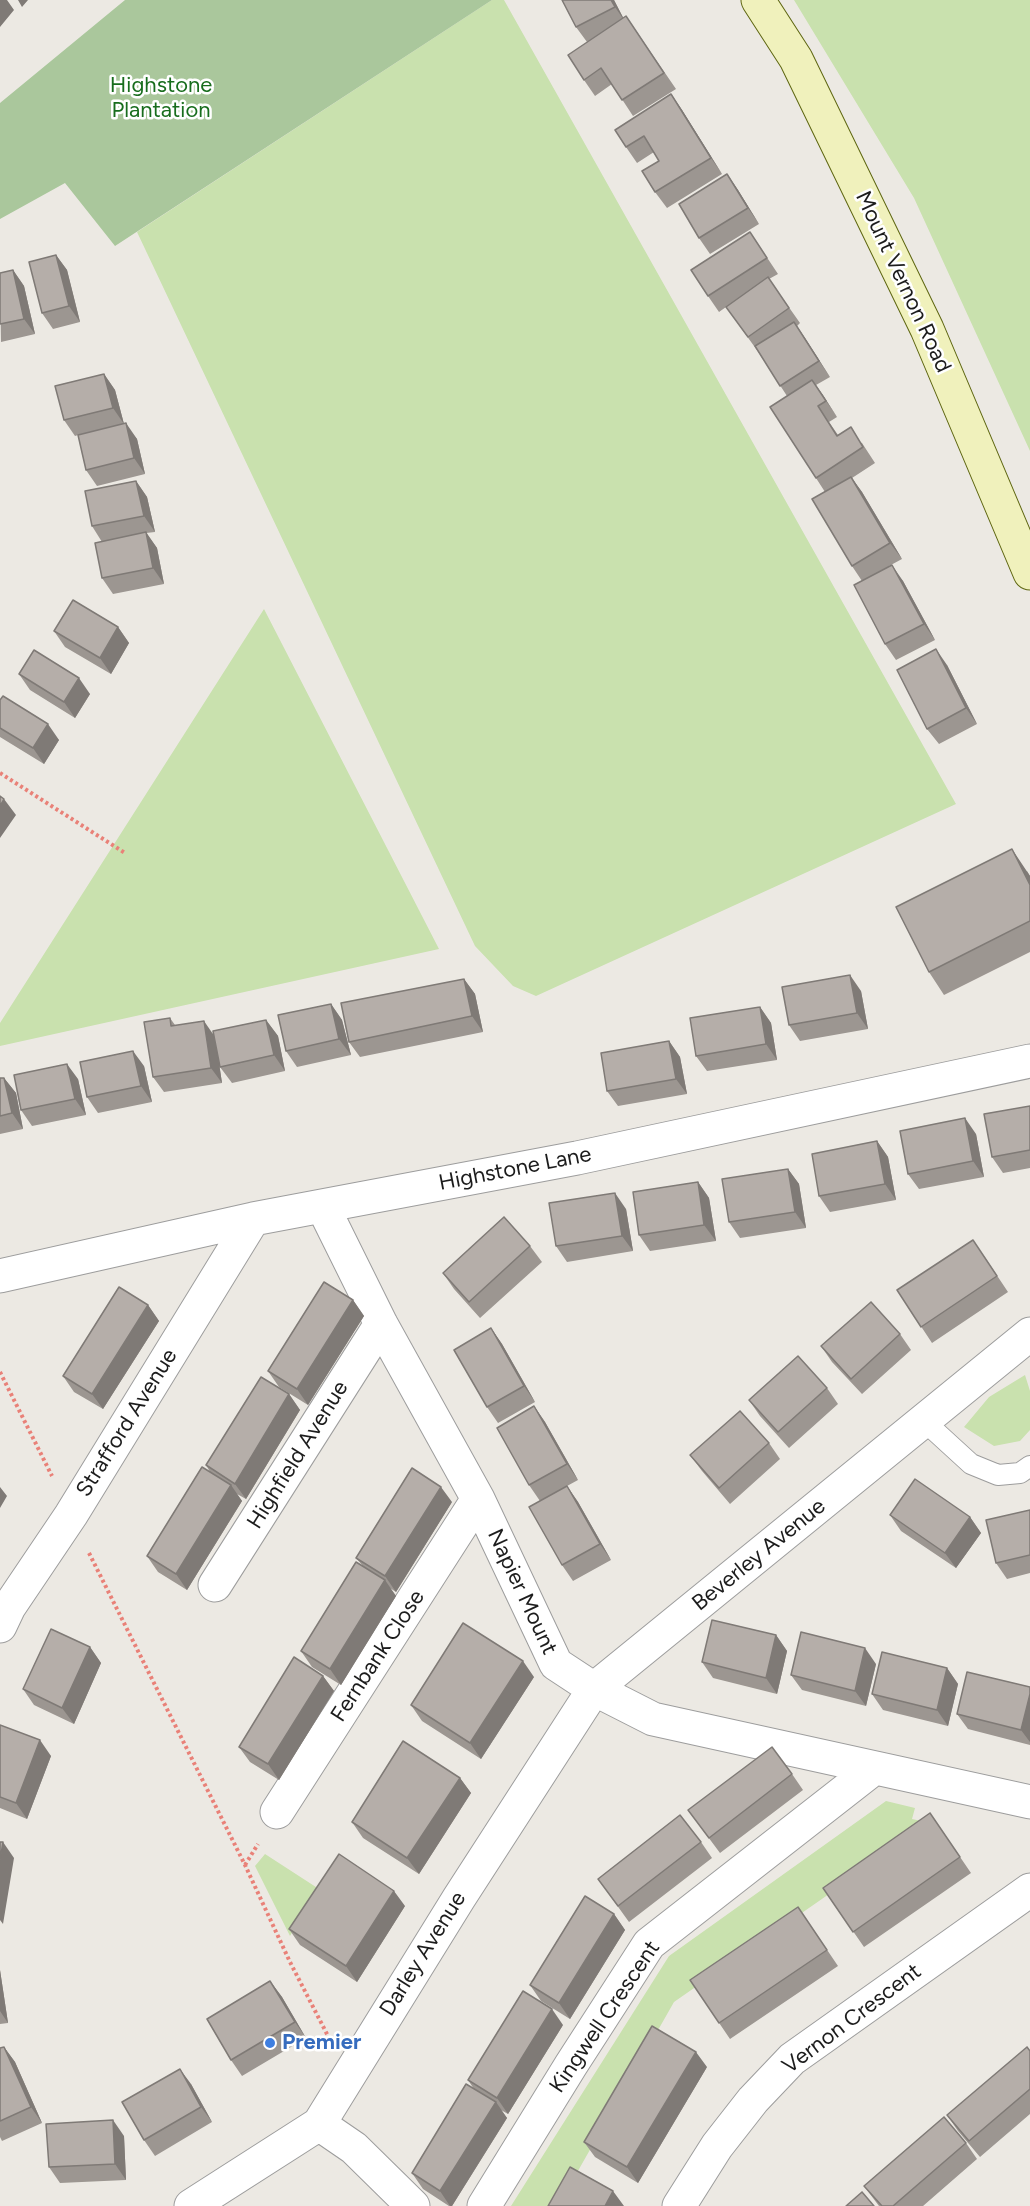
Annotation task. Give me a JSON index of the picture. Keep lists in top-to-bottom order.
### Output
{
  "streets": {
    "street": [
      "Mount Vernon Road",
      "Highstone Lane",
      "Strafford Avenue",
      "Highfield Avenue",
      "Beverley Avenue",
      "Napier Mount",
      "Fernbank Close",
      "Darley Avenue",
      "Kingwell Crescent",
      "Vernon Crescent"
    ]
  },
  "crossings": [
    ["Highstone Lane", "Strafford Avenue"],
    ["Highstone Lane", "Napier Mount"],
    ["Highfield Avenue", "Napier Mount"],
    ["Beverley Avenue", "Napier Mount"],
    ["Beverley Avenue", "Darley Avenue"],
    ["Napier Mount", "Fernbank Close"],
    ["Napier Mount", "Darley Avenue"],
    ["Napier Mount", "Kingwell Crescent"]
  ],
  "parks": ["Highstone Plantation"],
  "places": ["Premier"]
}
